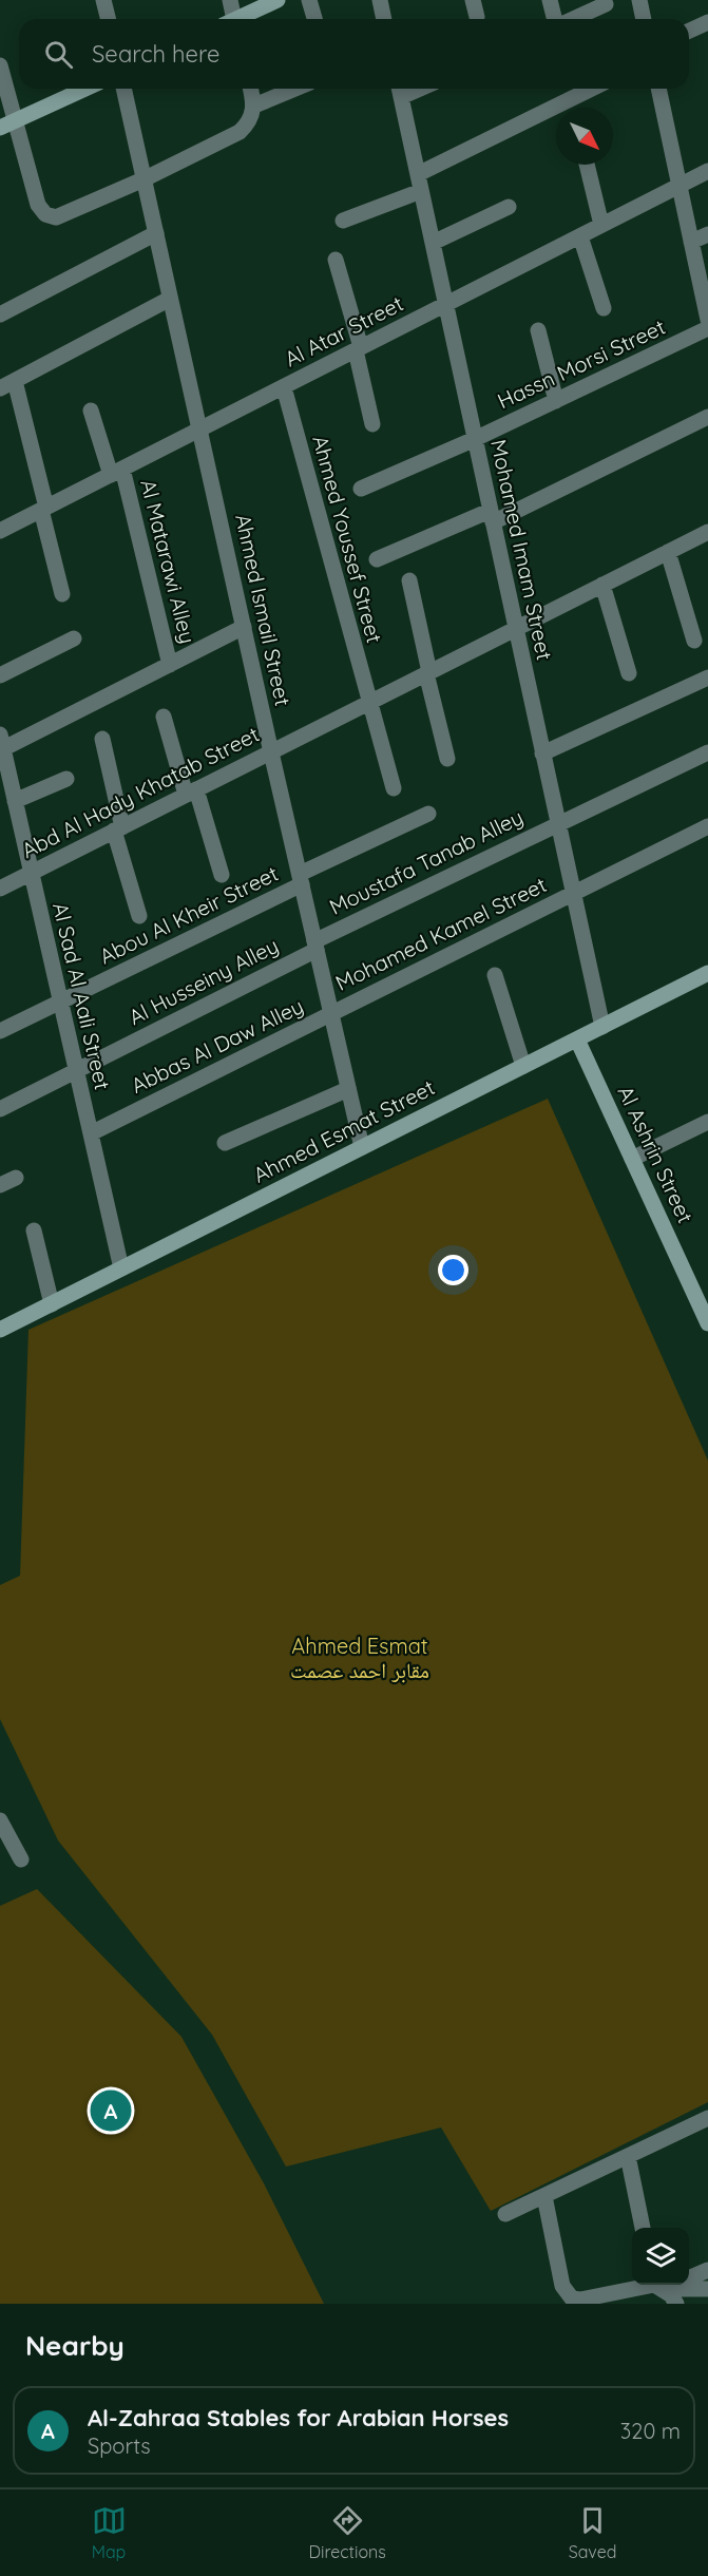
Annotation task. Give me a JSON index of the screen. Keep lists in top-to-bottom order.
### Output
{
  "streets": {
    "main road": ["Ahmed Esmat Street", "Al Ashrin Street"],
    "street": [
      "Al Atar Street",
      "Hassn Morsi Street",
      "Ahmed Youssef Street",
      "Mohamed Imam Street",
      "Al Matarawi Alley",
      "Ahmed Ismail Street",
      "Abd Al Hady Khatab Street",
      "Moustafa Tanab Alley",
      "Abou Al Kheir Street",
      "Mohamed Kamel Street",
      "Al Husseiny Alley",
      "Al Sad Al Aali Street",
      "Abbas Al Daw Alley"
    ]
  },
  "crossings": [
    ["Al Atar Street", "Ahmed Youssef Street"],
    ["Al Atar Street", "Mohamed Imam Street"],
    ["Al Atar Street", "Al Matarawi Alley"],
    ["Al Atar Street", "Ahmed Ismail Street"],
    ["Hassn Morsi Street", "Mohamed Imam Street"],
    ["Ahmed Youssef Street", "Abd Al Hady Khatab Street"],
    ["Mohamed Imam Street", "Abd Al Hady Khatab Street"],
    ["Mohamed Imam Street", "Moustafa Tanab Alley"],
    ["Mohamed Imam Street", "Mohamed Kamel Street"],
    ["Mohamed Imam Street", "Ahmed Esmat Street"],
    ["Ahmed Ismail Street", "Abd Al Hady Khatab Street"],
    ["Ahmed Ismail Street", "Moustafa Tanab Alley"],
    ["Ahmed Ismail Street", "Abou Al Kheir Street"],
    ["Ahmed Ismail Street", "Mohamed Kamel Street"],
    ["Ahmed Ismail Street", "Al Husseiny Alley"],
    ["Ahmed Ismail Street", "Abbas Al Daw Alley"],
    ["Ahmed Ismail Street", "Ahmed Esmat Street"],
    ["Abd Al Hady Khatab Street", "Al Sad Al Aali Street"],
    ["Moustafa Tanab Alley", "Al Husseiny Alley"],
    ["Abou Al Kheir Street", "Al Sad Al Aali Street"],
    ["Mohamed Kamel Street", "Abbas Al Daw Alley"],
    ["Al Husseiny Alley", "Al Sad Al Aali Street"],
    ["Al Sad Al Aali Street", "Abbas Al Daw Alley"],
    ["Al Sad Al Aali Street", "Ahmed Esmat Street"],
    ["Ahmed Esmat Street", "Al Ashrin Street"]
  ],
  "parks": ["Ahmed Esmat مقابر احمد عصمت"],
  "north": "bottom right",
  "page": {
    "search": "Search here",
    "pins": "A",
    "heading": "Nearby",
    "list": [
      {
        "mark": "A",
        "name": "Al-Zahraa Stables for Arabian Horses",
        "note": "Sports",
        "value": "320 m"
      }
    ],
    "nav": ["Map", "Directions", "Saved"]
  }
}
